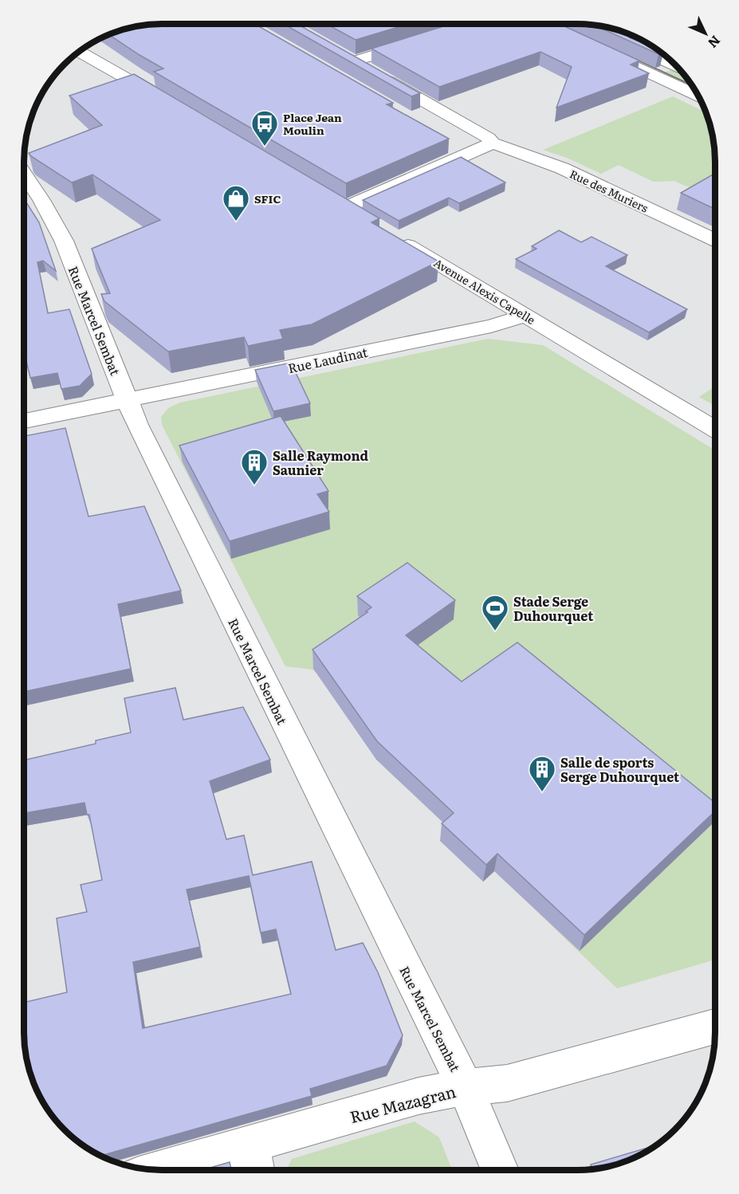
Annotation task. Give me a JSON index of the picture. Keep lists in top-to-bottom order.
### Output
{
  "streets": {
    "street": [
      "Rue des Muriers",
      "Avenue Alexis Capelle",
      "Rue Marcel Sembat",
      "Rue Laudinat",
      "Rue Mazagran"
    ]
  },
  "crossings": [
    ["Avenue Alexis Capelle", "Rue Laudinat"],
    ["Rue Marcel Sembat", "Rue Laudinat"],
    ["Rue Marcel Sembat", "Rue Mazagran"]
  ],
  "places": {
    "bus stop": ["Place Jean Moulin"],
    "shop": ["SFIC"],
    "building": ["Salle Raymond Saunier", "Salle de sports Serge Duhourquet"],
    "sports": ["Stade Serge Duhourquet"]
  },
  "north": "bottom right"
}
